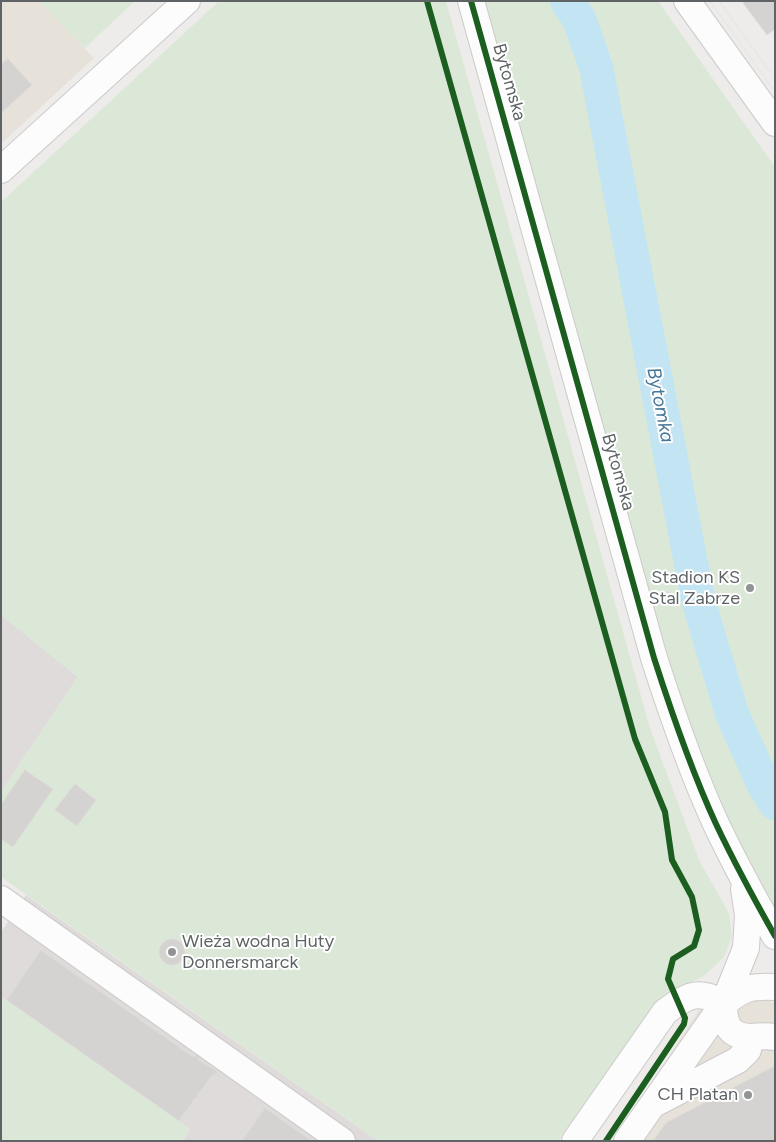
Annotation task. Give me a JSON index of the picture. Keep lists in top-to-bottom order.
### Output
{
  "streets": {
    "street": ["Bytomska"]
  },
  "water": ["Bytomka"],
  "places": ["Stadion KS Stal Zabrze", "Wieża wodna Huty Donnersmarck", "CH Platan"]
}
